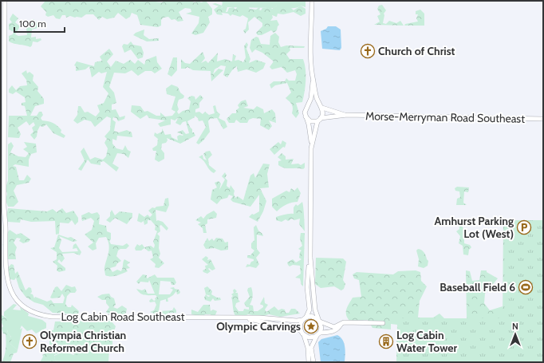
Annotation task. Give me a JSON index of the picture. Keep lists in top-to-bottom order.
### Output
{
  "streets": {
    "street": ["Morse-Merryman Road Southeast", "Log Cabin Road Southeast"]
  },
  "places": {
    "church": ["Church of Christ", "Olympia Christian Reformed Church"],
    "parking": ["Amhurst Parking Lot (West)"],
    "sports": ["Baseball Field 6"],
    "place": ["Olympic Carvings"],
    "building": ["Log Cabin Water Tower"]
  },
  "scale_bar": "100 m",
  "north": "top"
}
